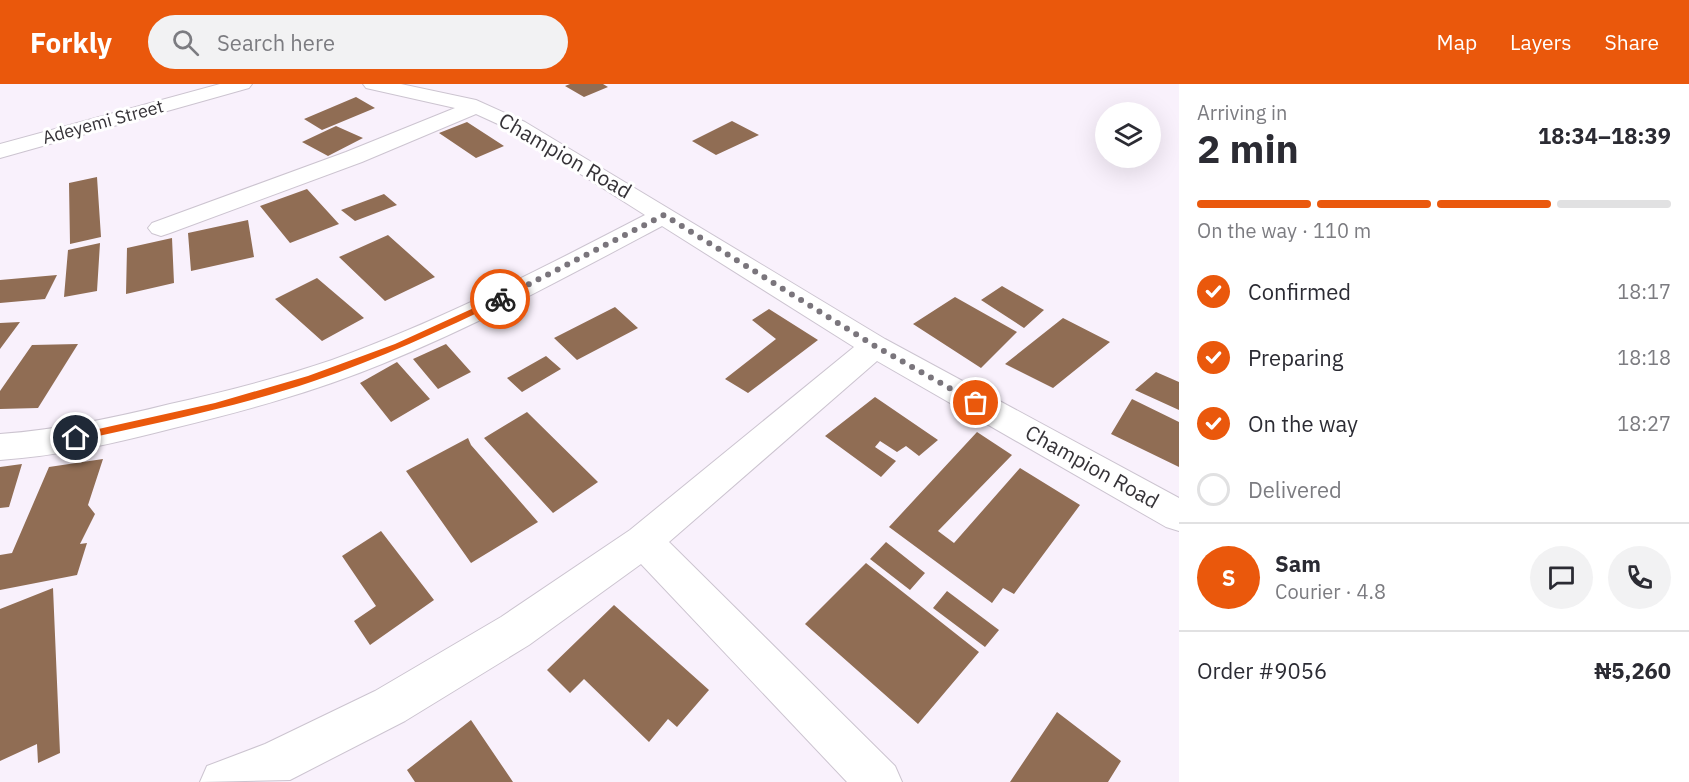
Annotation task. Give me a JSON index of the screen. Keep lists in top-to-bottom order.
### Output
{
  "streets": {
    "street": ["Adeyemi Street", "Champion Road"]
  },
  "page": {
    "header": "Forkly",
    "search": "Search here",
    "nav": ["Map", "Layers", "Share"],
    "heading": ["2 min", "Arriving in", "18:34–18:39"],
    "panel": [
      "Sam",
      "Courier · 4.8",
      "Order #9056",
      "₦5,260"
    ],
    "bar": "On the way · 110 m",
    "list": [
      ["Confirmed", "18:17"],
      ["Preparing", "18:18"],
      ["On the way", "18:27"],
      "Delivered"
    ],
    "round": "S"
  }
}
